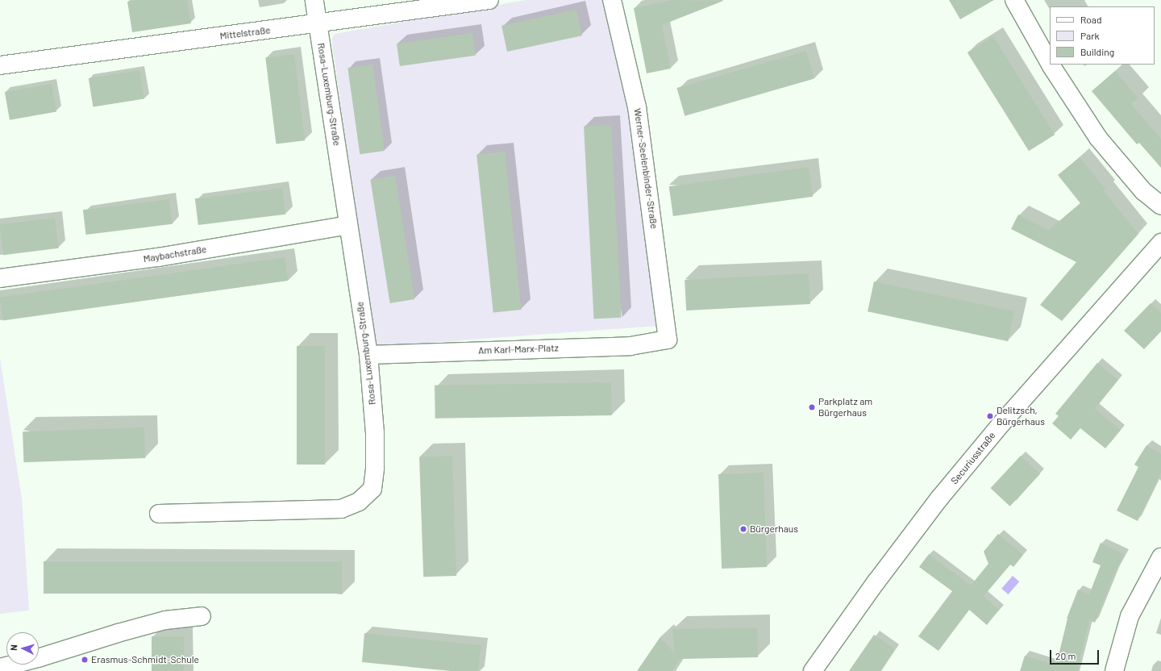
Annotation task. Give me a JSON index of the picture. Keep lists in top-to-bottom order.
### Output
{
  "streets": {
    "street": [
      "Mittelstraße",
      "Rosa-Luxemburg-Straße",
      "Werner-Seelenbinder-Straße",
      "Maybachstraße",
      "Am Karl-Marx-Platz",
      "Securiusstraße"
    ]
  },
  "crossings": [
    ["Mittelstraße", "Rosa-Luxemburg-Straße"],
    ["Rosa-Luxemburg-Straße", "Maybachstraße"],
    ["Rosa-Luxemburg-Straße", "Am Karl-Marx-Platz"],
    ["Werner-Seelenbinder-Straße", "Am Karl-Marx-Platz"]
  ],
  "places": [
    "Parkplatz am Bürgerhaus",
    "Delitzsch, Bürgerhaus",
    "Bürgerhaus",
    "Erasmus-Schmidt-Schule"
  ],
  "legend": ["Road", "Park", "Building"],
  "scale_bar": "20 m",
  "north": "left"
}
